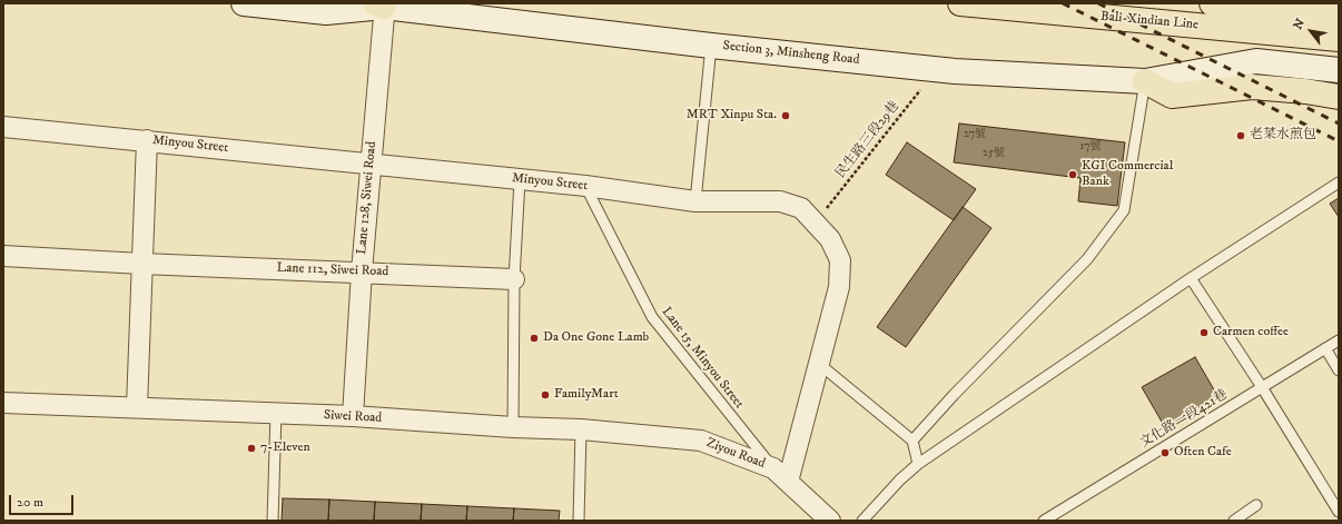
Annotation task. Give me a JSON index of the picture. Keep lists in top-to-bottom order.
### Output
{
  "streets": {
    "main road": ["Bali-Xindian Line", "Section 3, Minsheng Road"],
    "street": [
      "Minyou Street",
      "Lane 128, Siwei Road",
      "Lane 112, Siwei Road",
      "Siwei Road",
      "Ziyou Road"
    ],
    "lane": ["Lane 15, Minyou Street", "文化路一段421巷"],
    "path": ["民生路三段29巷"]
  },
  "crossings": [
    ["Section 3, Minsheng Road", "民生路三段29巷"],
    ["Section 3, Minsheng Road", "Lane 128, Siwei Road"],
    ["民生路三段29巷", "Minyou Street"],
    ["Minyou Street", "Lane 128, Siwei Road"],
    ["Minyou Street", "Lane 15, Minyou Street"],
    ["Minyou Street", "Ziyou Road"],
    ["Lane 128, Siwei Road", "Lane 112, Siwei Road"],
    ["Lane 128, Siwei Road", "Siwei Road"],
    ["Lane 15, Minyou Street", "Ziyou Road"],
    ["Siwei Road", "Ziyou Road"]
  ],
  "places": [
    "MRT Xinpu Sta.",
    "老菜水煎包",
    "KGI Commercial Bank",
    "Carmen coffee",
    "Da One Gone Lamb",
    "FamilyMart",
    "7-Eleven",
    "Often Cafe"
  ],
  "house_numbers": ["27號", "17號", "25號"],
  "scale_bar": "20 m",
  "north": "top left"
}
